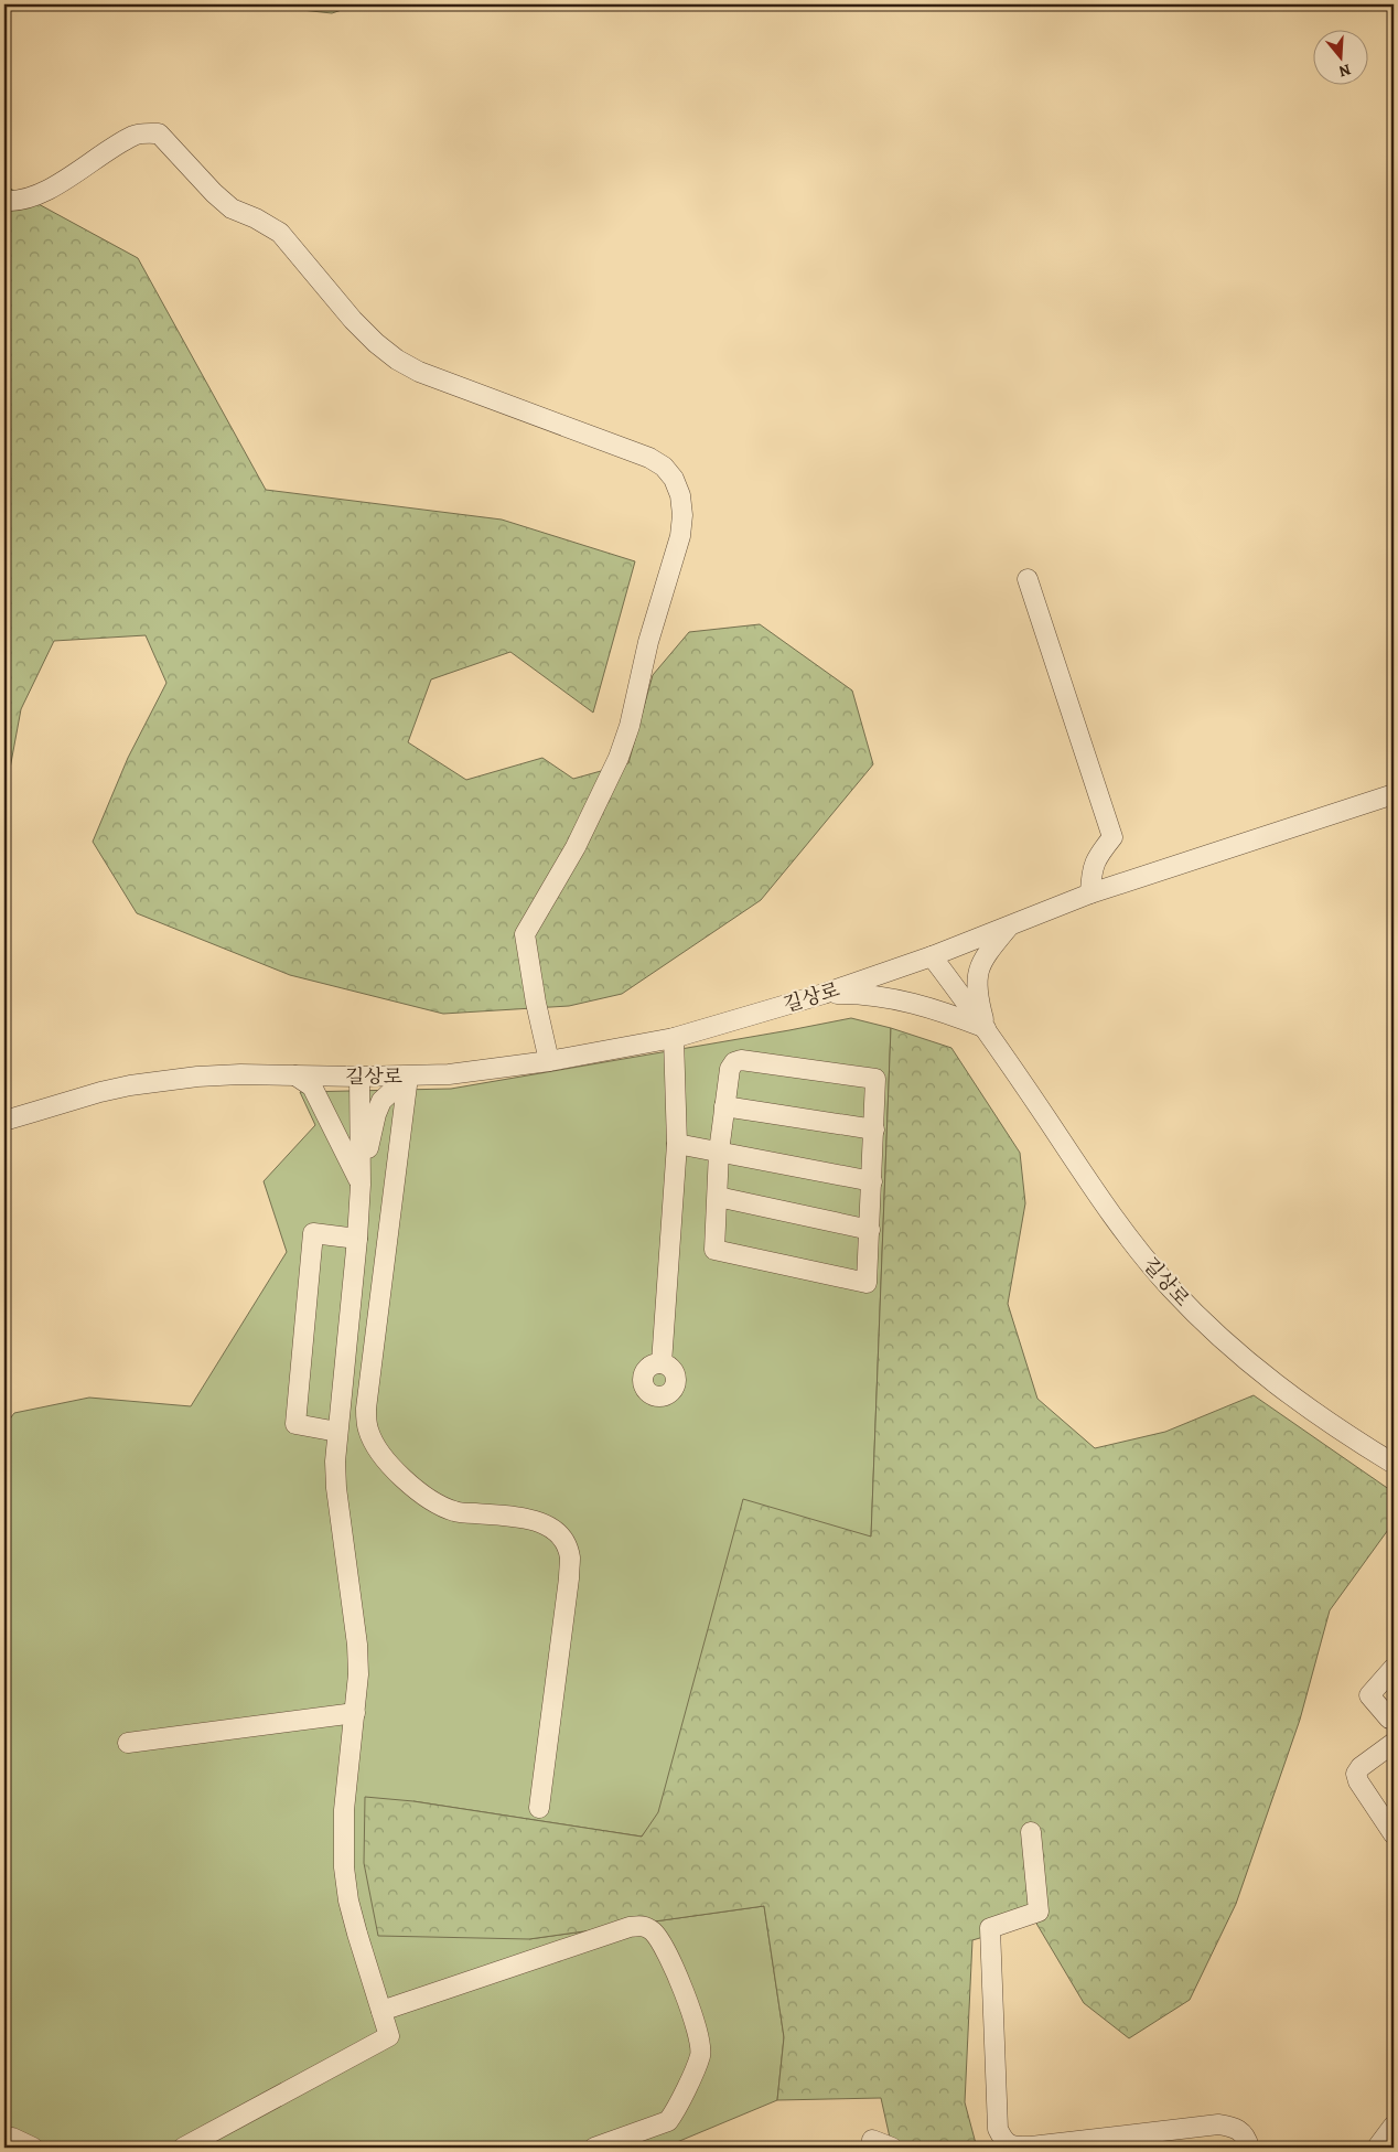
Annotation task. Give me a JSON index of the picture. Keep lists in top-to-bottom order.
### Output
{
  "streets": {
    "street": ["길상로"]
  },
  "north": "bottom"
}
